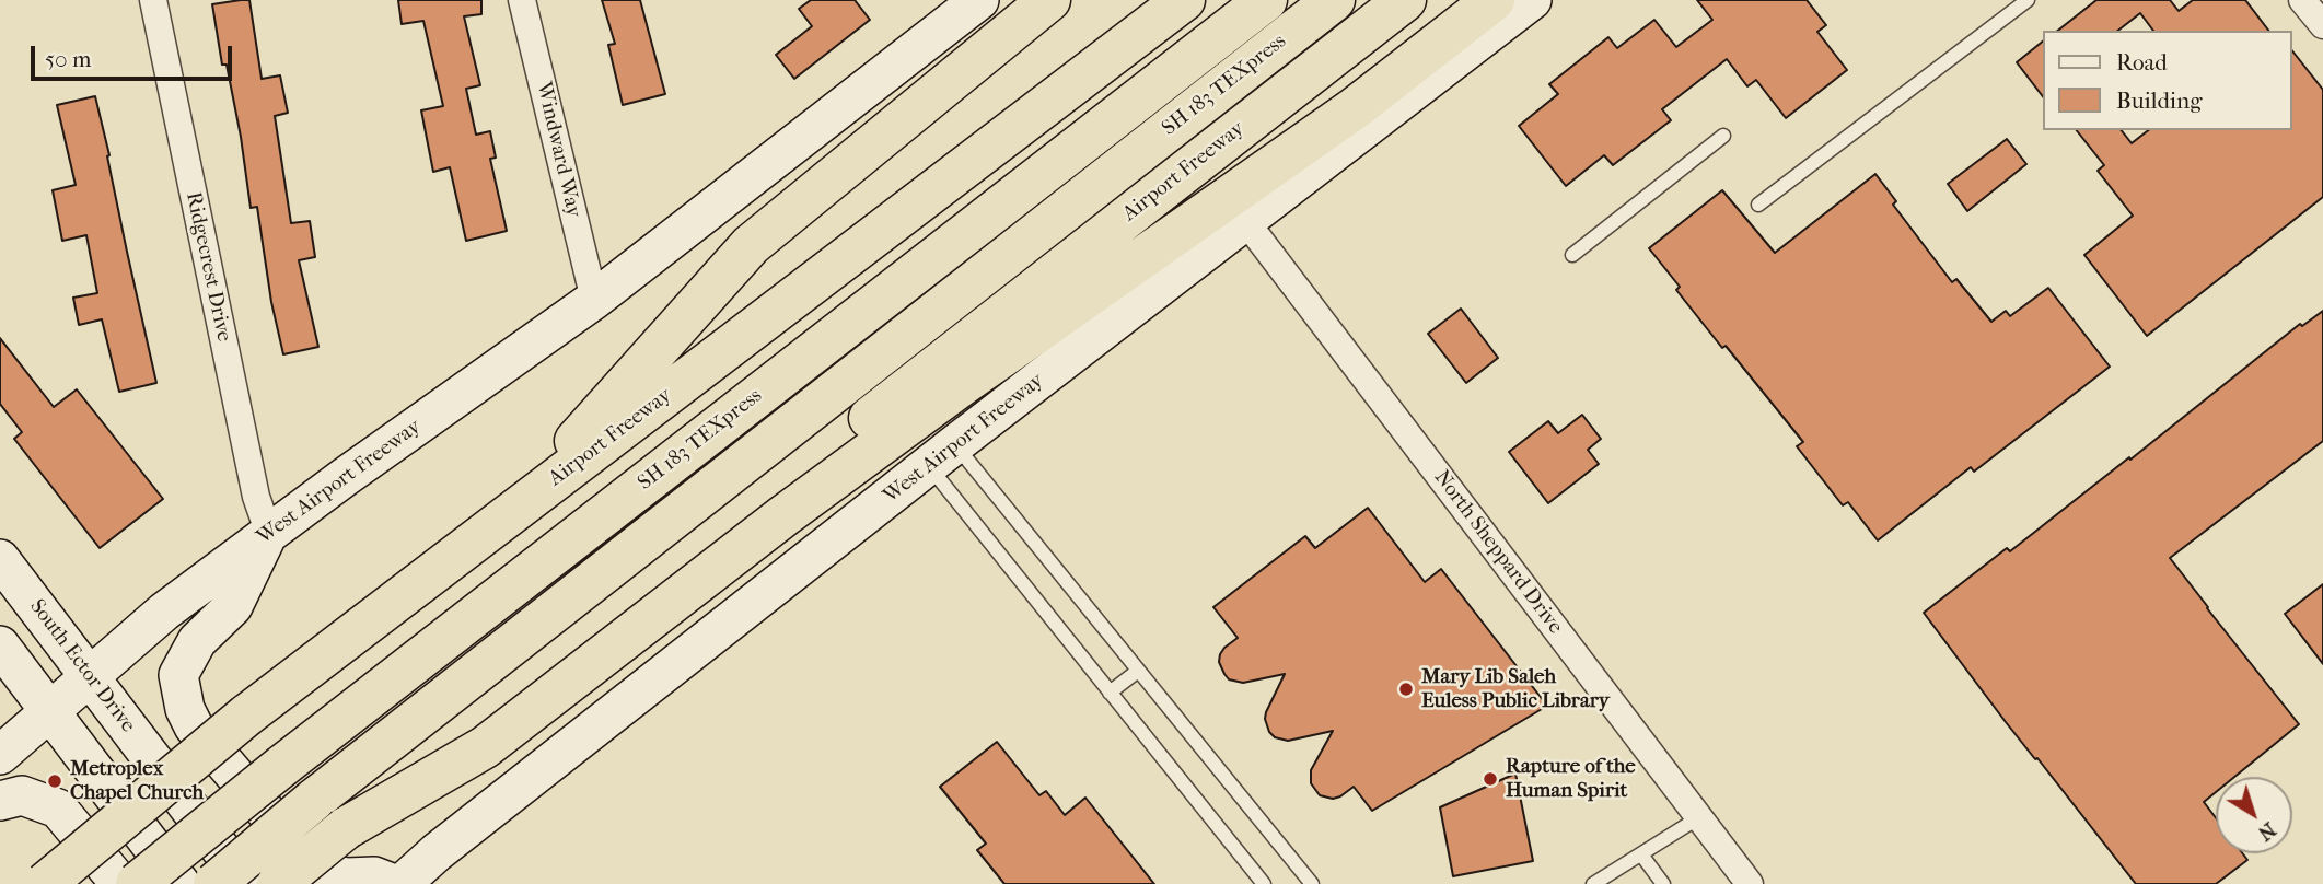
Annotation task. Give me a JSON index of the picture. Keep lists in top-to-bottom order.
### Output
{
  "streets": {
    "highway": ["SH 183 TEXpress", "Airport Freeway"],
    "main road": ["West Airport Freeway", "South Ector Drive"],
    "street": ["Windward Way", "Ridgecrest Drive", "North Sheppard Drive"]
  },
  "crossings": [
    ["Windward Way", "West Airport Freeway"],
    ["Ridgecrest Drive", "West Airport Freeway"],
    ["West Airport Freeway", "North Sheppard Drive"],
    ["West Airport Freeway", "South Ector Drive"]
  ],
  "places": ["Mary Lib Saleh Euless Public Library", "Rapture of the Human Spirit", "Metroplex Chapel Church"],
  "legend": ["Road", "Building"],
  "scale_bar": "50 m",
  "north": "bottom right"
}
